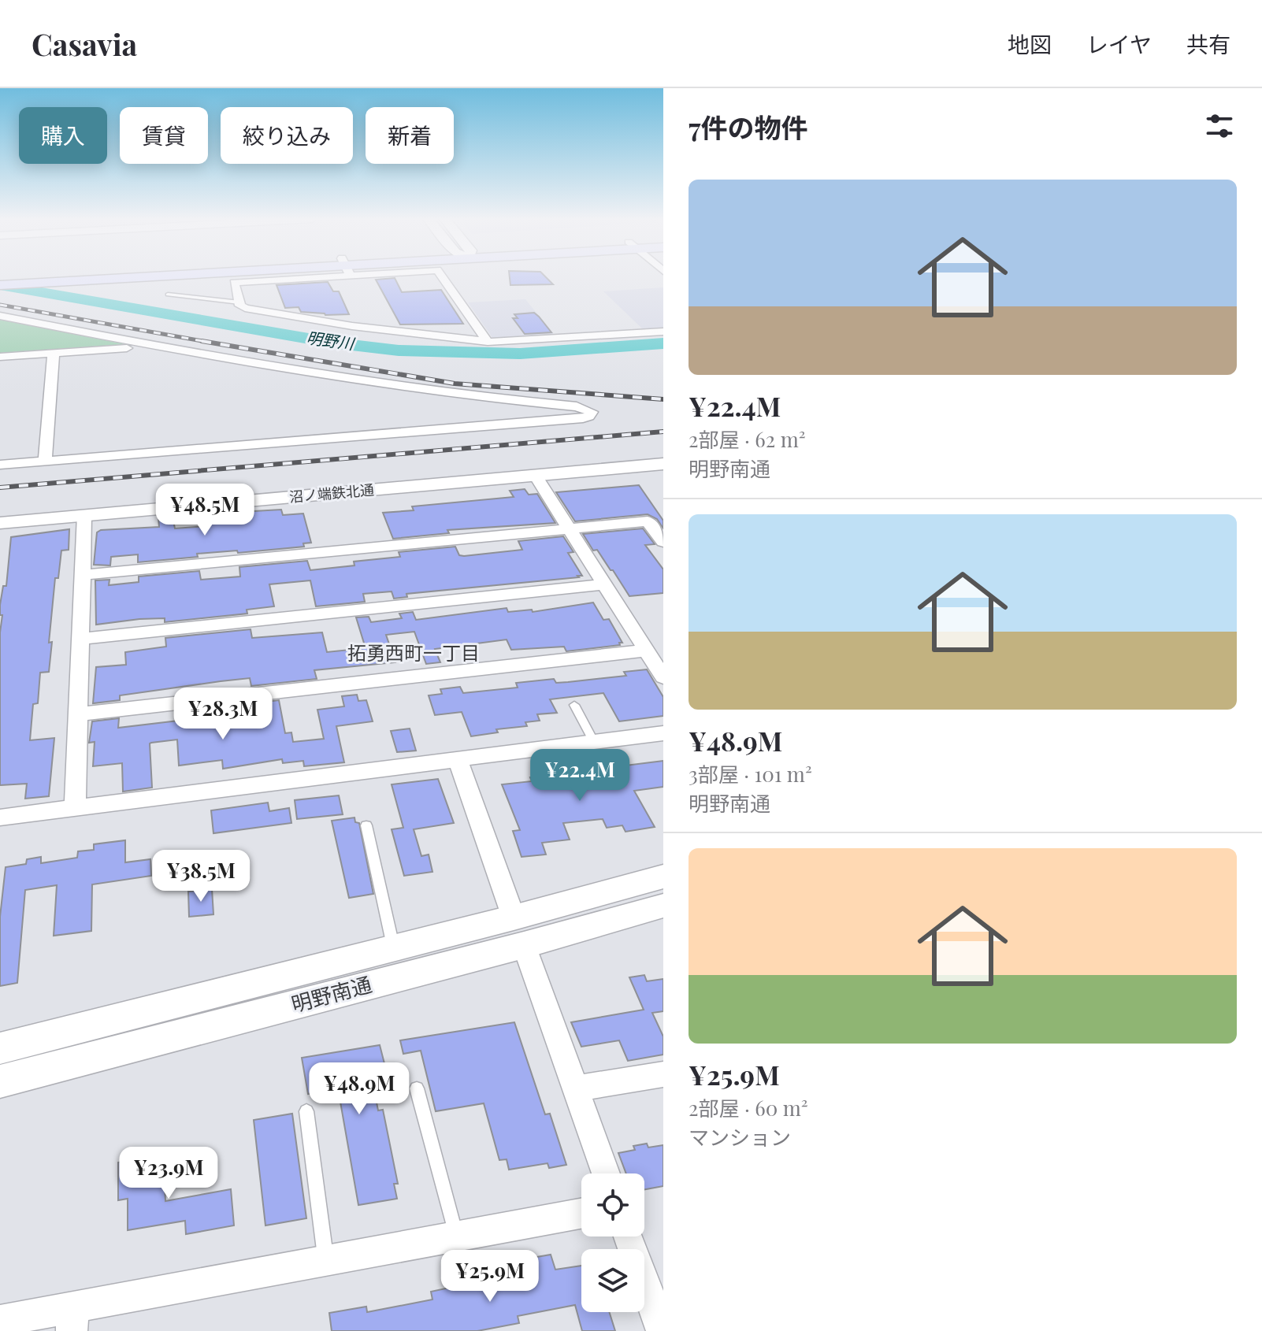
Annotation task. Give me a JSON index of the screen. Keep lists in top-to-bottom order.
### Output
{
  "streets": {
    "street": ["沼ノ端鉄北通", "明野南通"]
  },
  "districts": ["拓勇西町一丁目"],
  "water": ["明野川"],
  "page": {
    "header": "Casavia",
    "nav": ["地図", "レイヤ", "共有"],
    "heading": "7件の物件",
    "chip": [
      "購入",
      "賃貸",
      "絞り込み",
      "新着"
    ],
    "list": [
      {
        "name": "¥22.4M",
        "note": "2部屋 · 62 m² · 明野南通"
      },
      {
        "name": "¥48.9M",
        "note": "3部屋 · 101 m² · 明野南通"
      },
      {
        "name": "¥25.9M",
        "note": "2部屋 · 60 m² · マンション"
      }
    ],
    "price": [
      "¥48.5M",
      "¥28.3M",
      "¥22.4M",
      "¥38.5M",
      "¥48.9M",
      "¥23.9M",
      "¥25.9M"
    ]
  }
}
